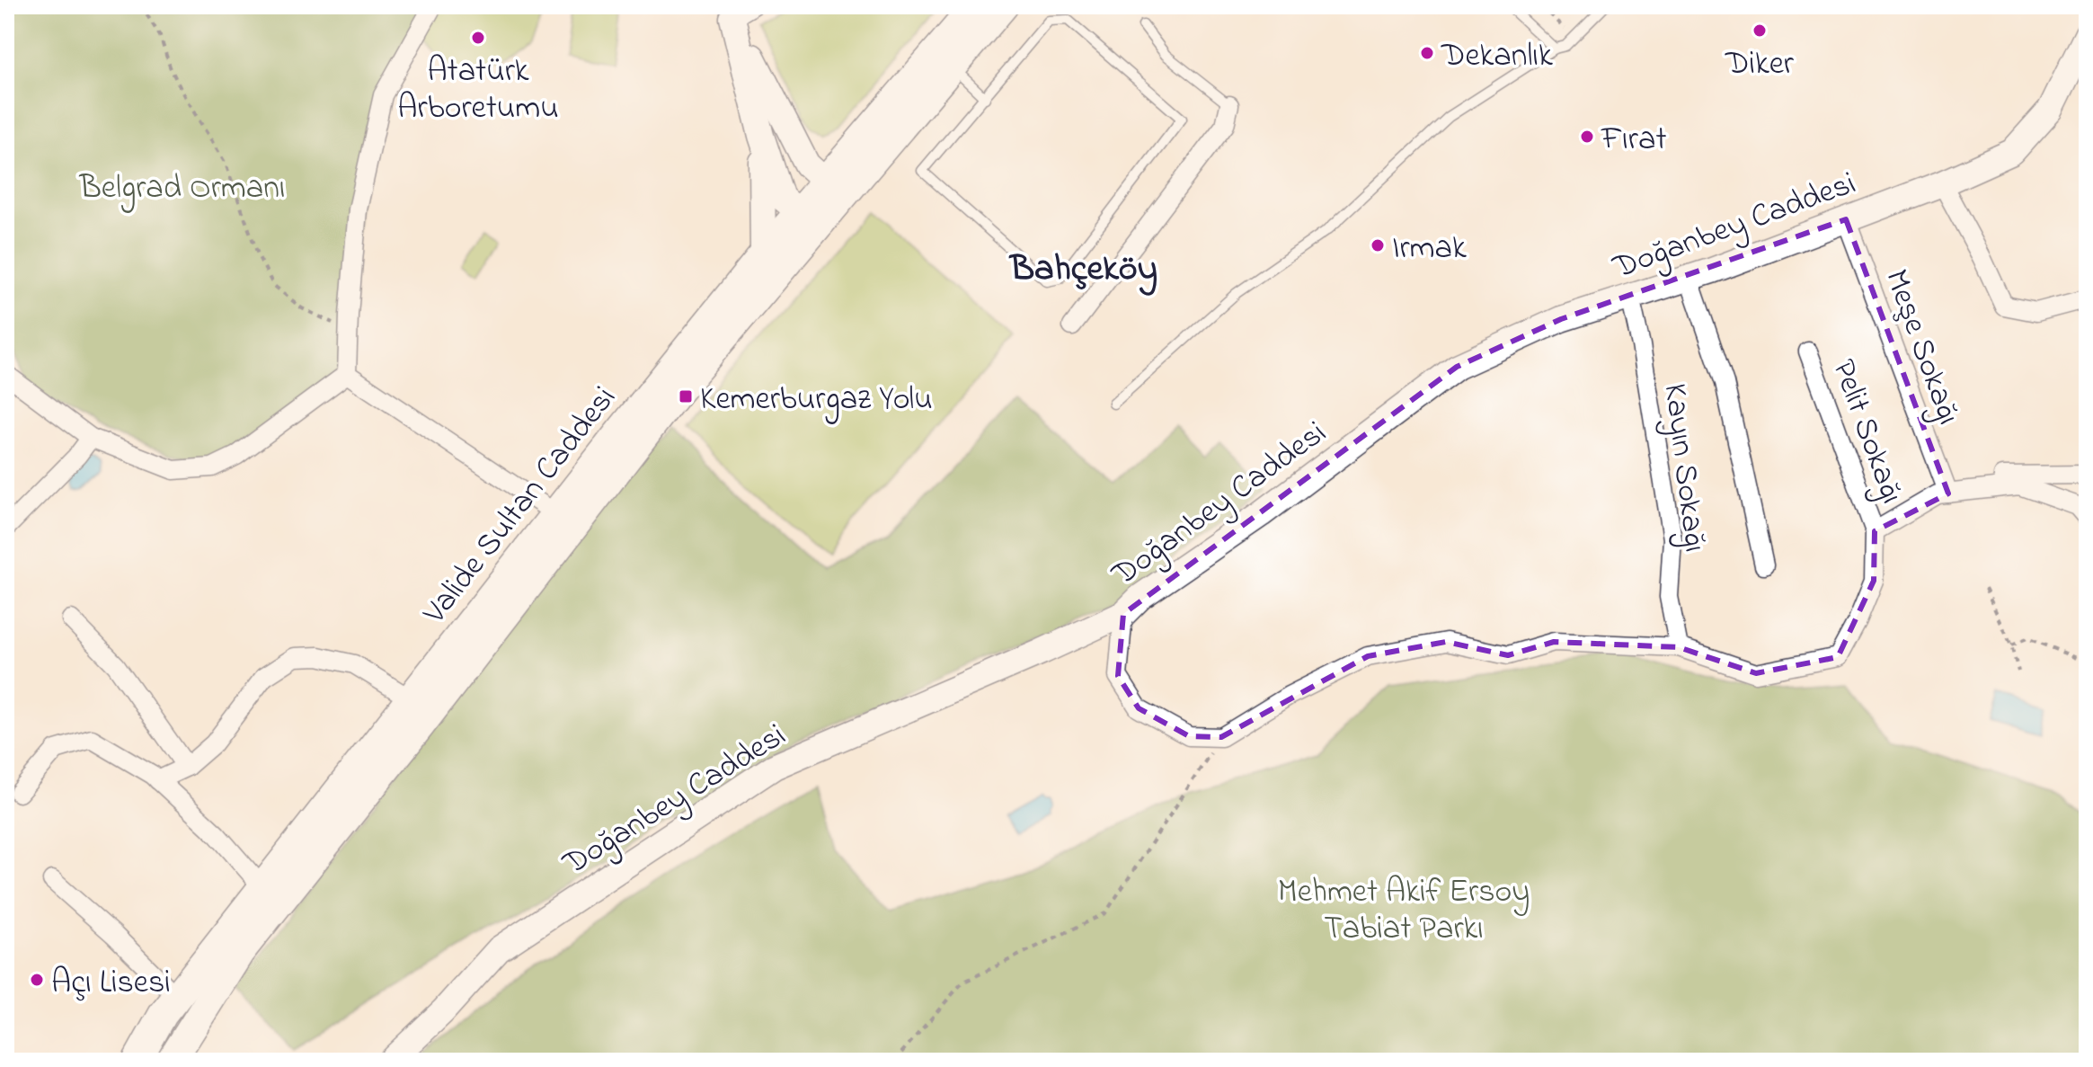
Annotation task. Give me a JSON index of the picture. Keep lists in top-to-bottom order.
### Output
{
  "streets": {
    "main road": ["Valide Sultan Caddesi"],
    "street": [
      "Doğanbey Caddesi",
      "Meşe Sokağı",
      "Pelit Sokağı",
      "Kayın Sokağı"
    ]
  },
  "crossings": [
    ["Doğanbey Caddesi", "Meşe Sokağı"],
    ["Doğanbey Caddesi", "Kayın Sokağı"]
  ],
  "districts": ["Bahçeköy"],
  "parks": ["Belgrad Ormanı", "Mehmet Akif Ersoy Tabiat Parkı"],
  "places": {
    "other": [
      "Diker",
      "Atatürk Arboretumu",
      "Dekanlık",
      "Fırat",
      "Irmak",
      "Açı Lisesi"
    ],
    "transit": ["Kemerburgaz Yolu"]
  }
}
